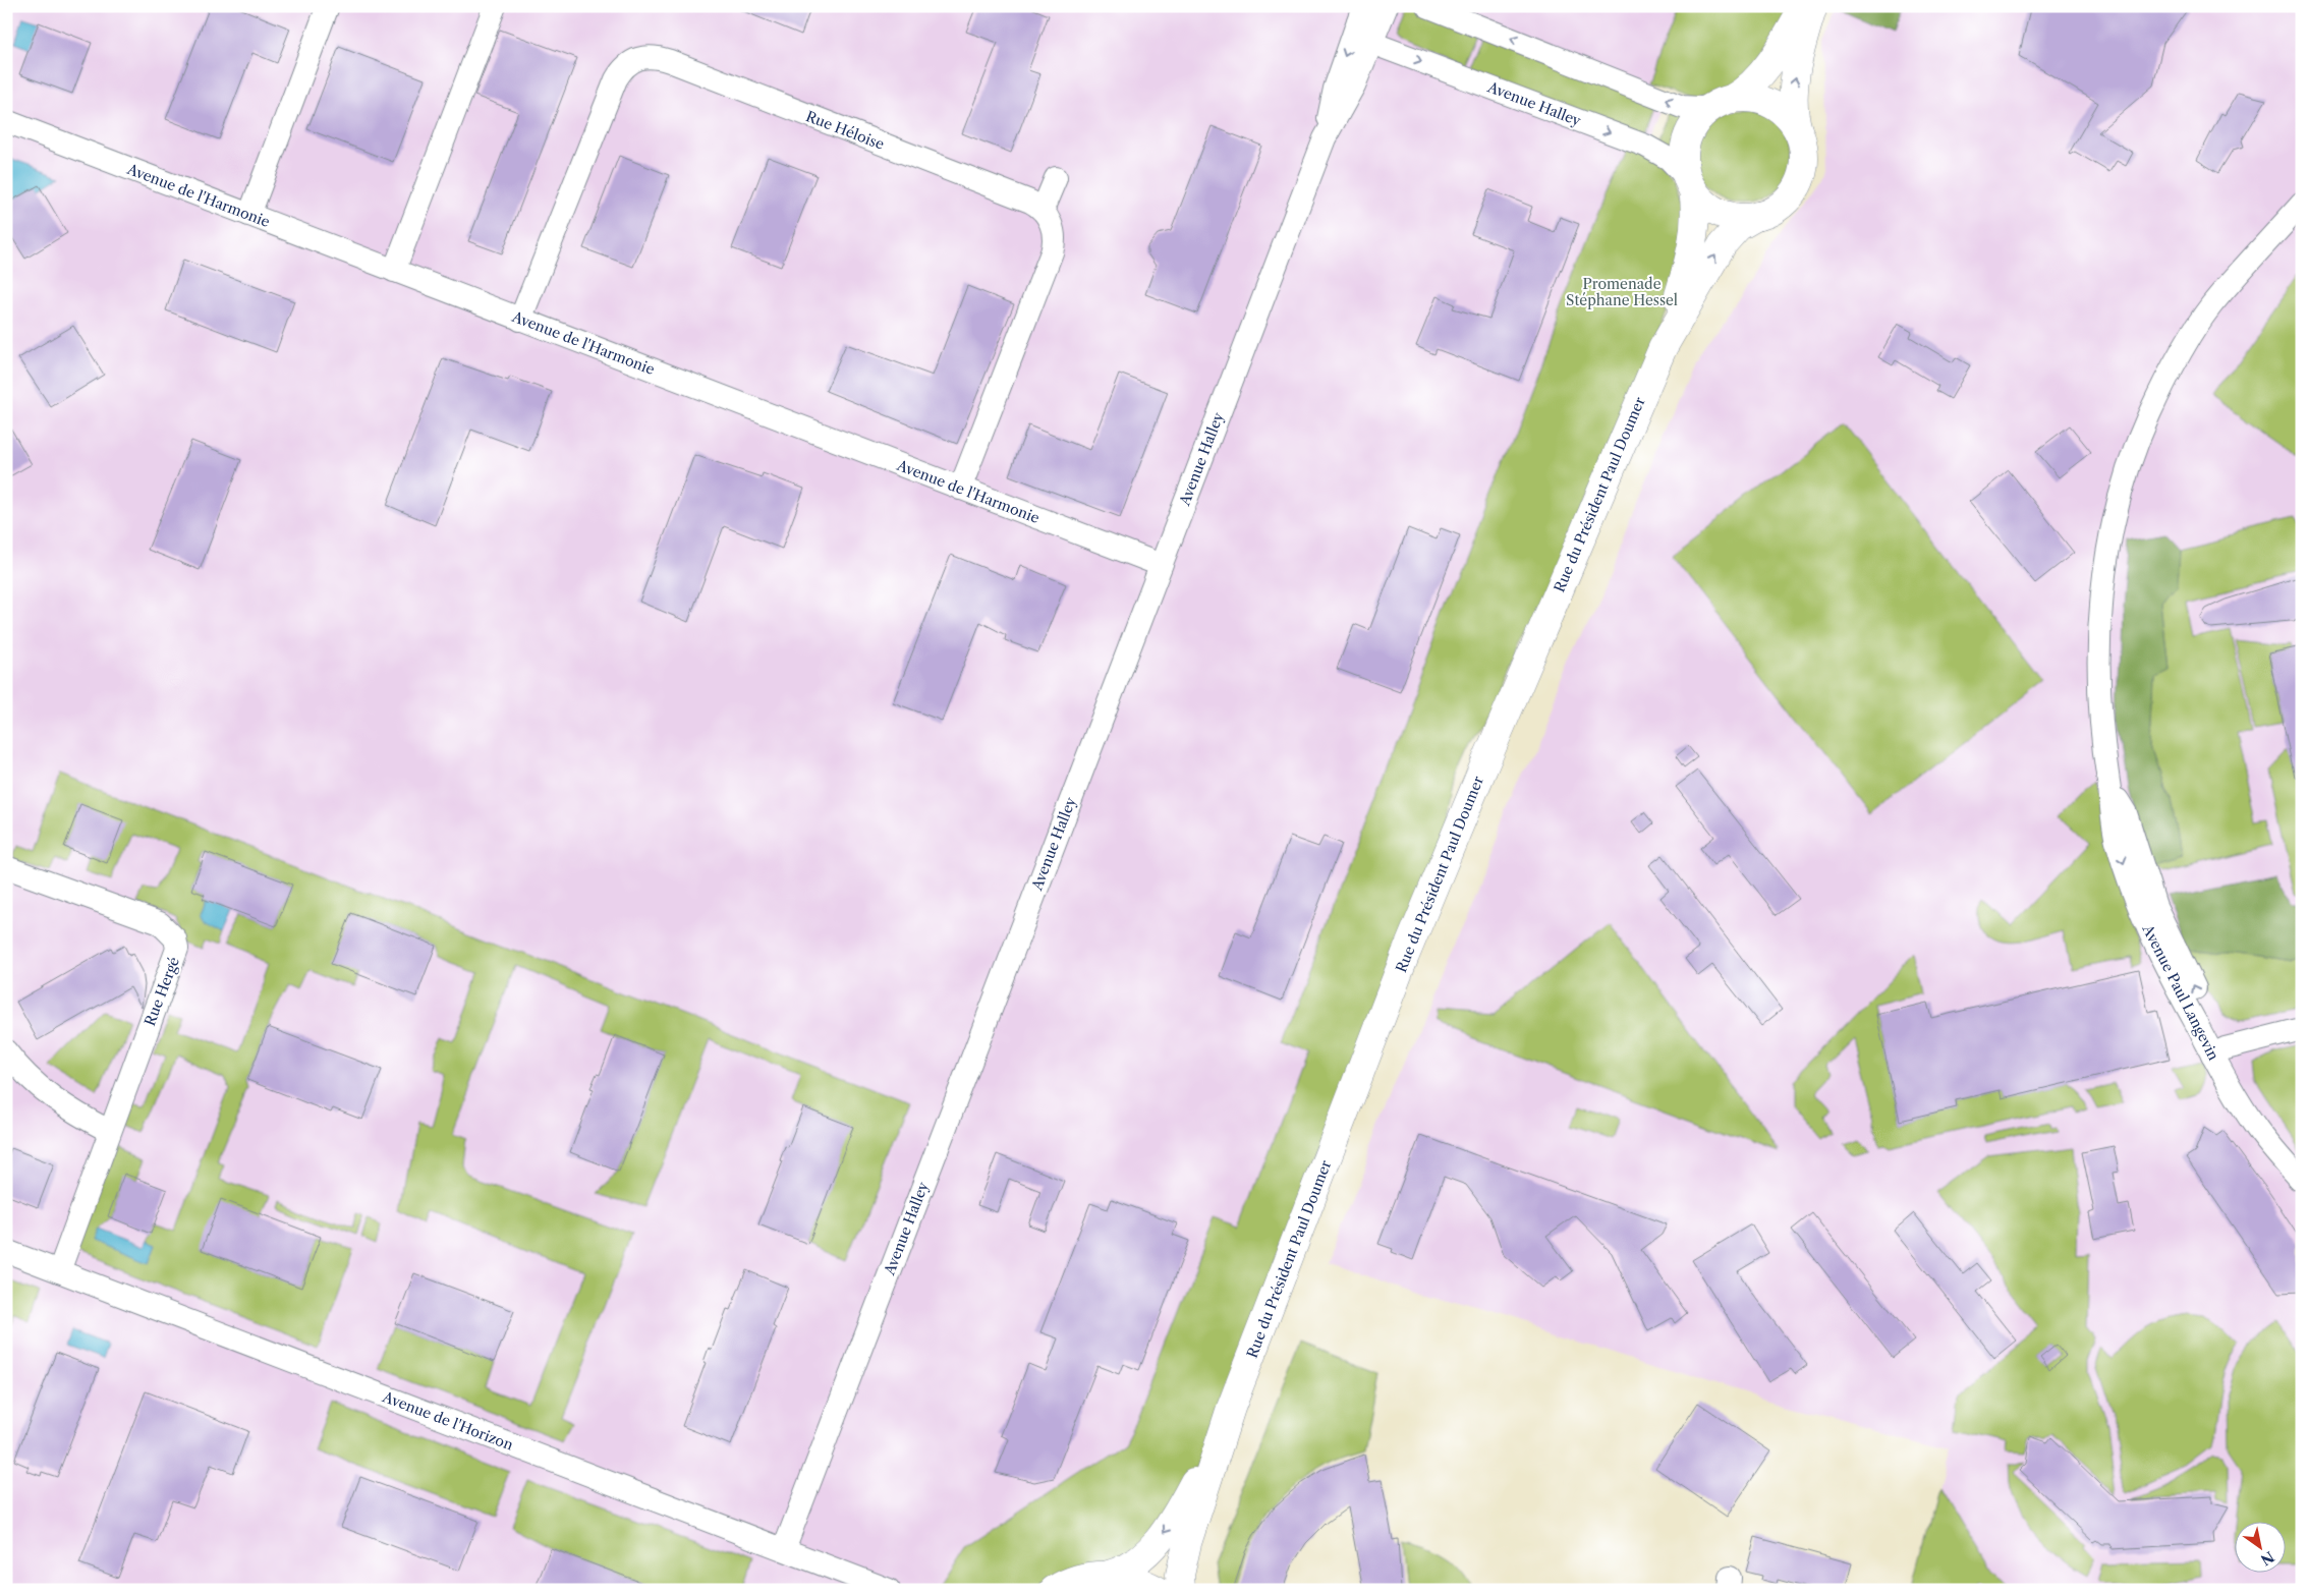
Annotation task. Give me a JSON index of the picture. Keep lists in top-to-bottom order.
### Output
{
  "streets": {
    "main road": ["Rue du Président Paul Doumer"],
    "street": [
      "Avenue Halley",
      "Rue Héloise",
      "Avenue de l'Harmonie",
      "Rue Hergé",
      "Avenue Paul Langevin",
      "Avenue de l'Horizon"
    ]
  },
  "crossings": [
    ["Avenue Halley", "Avenue de l'Harmonie"],
    ["Avenue Halley", "Rue du Président Paul Doumer"],
    ["Avenue Halley", "Avenue de l'Horizon"],
    ["Rue Héloise", "Avenue de l'Harmonie"],
    ["Rue Hergé", "Avenue de l'Horizon"]
  ],
  "parks": ["Promenade Stéphane Hessel"],
  "north": "bottom right"
}
